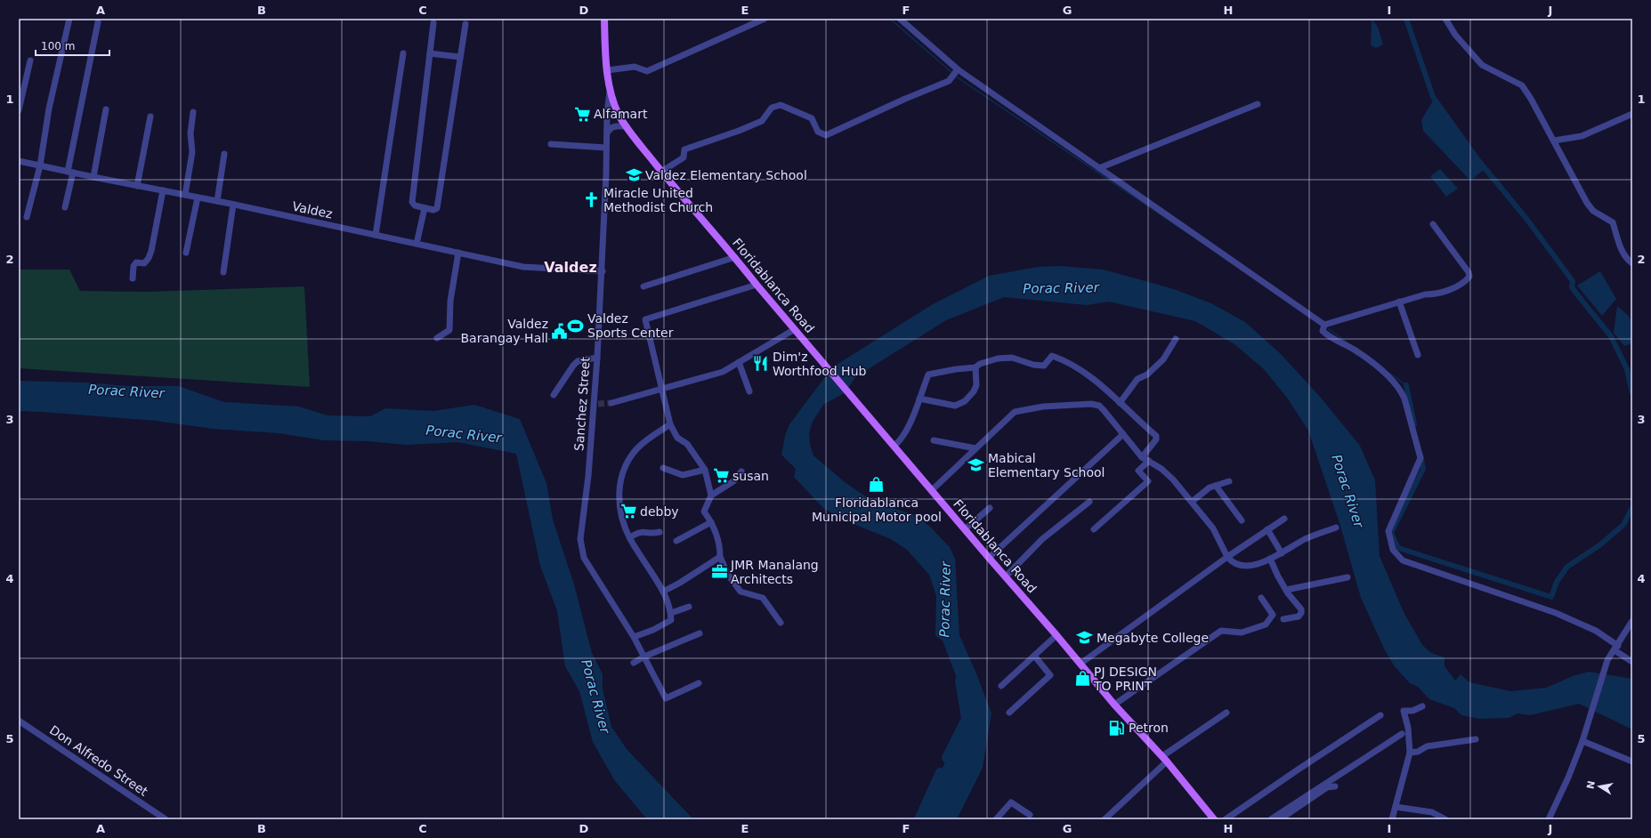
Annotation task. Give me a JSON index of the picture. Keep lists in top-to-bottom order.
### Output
{
  "streets": {
    "main road": ["Floridablanca Road"],
    "street": ["Valdez", "Sanchez Street", "Don Alfredo Street"]
  },
  "crossings": [
    ["Valdez", "Sanchez Street"],
    ["Floridablanca Road", "Sanchez Street"]
  ],
  "districts": ["Valdez"],
  "water": ["Porac River"],
  "places": {
    "supermarket": ["Alfamart", "susan", "debby"],
    "school or university": ["Valdez Elementary School", "Mabical Elementary School", "Megabyte College"],
    "church": ["Miracle United Methodist Church"],
    "sports": ["Valdez Sports Center"],
    "public building": ["Valdez Barangay Hall"],
    "restaurant": ["Dim'z Worthfood Hub"],
    "shop": ["Floridablanca Municipal Motor pool", "PJ DESIGN TO PRINT"],
    "office": ["JMR Manalang Architects"],
    "fuel station": ["Petron"]
  },
  "scale_bar": "100 m",
  "north": "left",
  "grid": {
    "columns": [
      "A",
      "B",
      "C",
      "D",
      "E",
      "F",
      "G",
      "H",
      "I",
      "J"
    ],
    "rows": [
      "1",
      "2",
      "3",
      "4",
      "5"
    ]
  }
}
